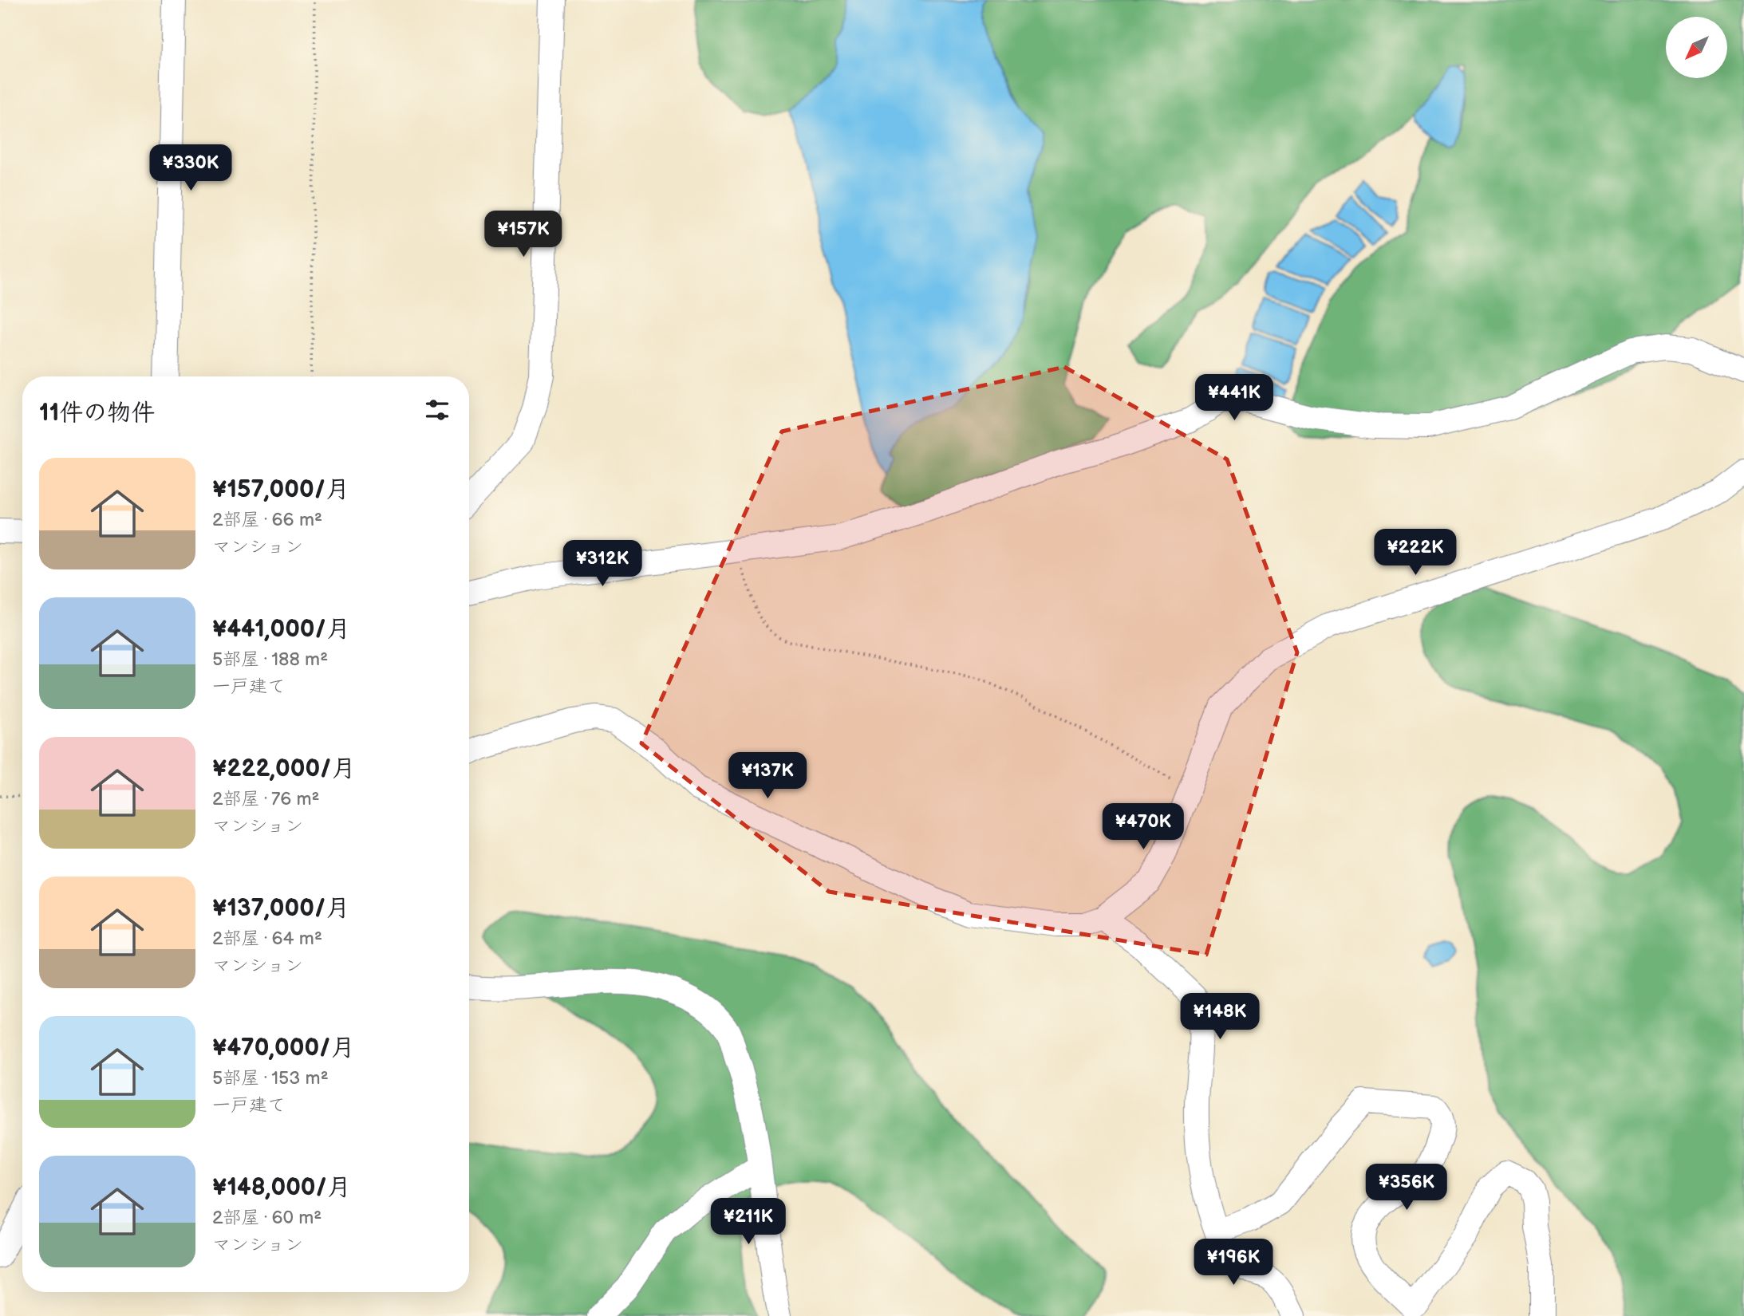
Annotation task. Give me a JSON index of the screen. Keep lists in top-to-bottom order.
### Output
{
  "north": "bottom left",
  "page": {
    "price": [
      "¥330K",
      "¥157K",
      "¥441K",
      "¥222K",
      "¥312K",
      "¥137K",
      "¥470K",
      "¥148K",
      "¥356K",
      "¥211K",
      "¥196K"
    ],
    "heading": "11件の物件",
    "list": [
      {
        "name": "¥157,000/月",
        "note": "2部屋 · 66 m² · マンション"
      },
      {
        "name": "¥441,000/月",
        "note": "5部屋 · 188 m² · 一戸建て"
      },
      {
        "name": "¥222,000/月",
        "note": "2部屋 · 76 m² · マンション"
      },
      {
        "name": "¥137,000/月",
        "note": "2部屋 · 64 m² · マンション"
      },
      {
        "name": "¥470,000/月",
        "note": "5部屋 · 153 m² · 一戸建て"
      },
      {
        "name": "¥148,000/月",
        "note": "2部屋 · 60 m² · マンション"
      }
    ]
  }
}
